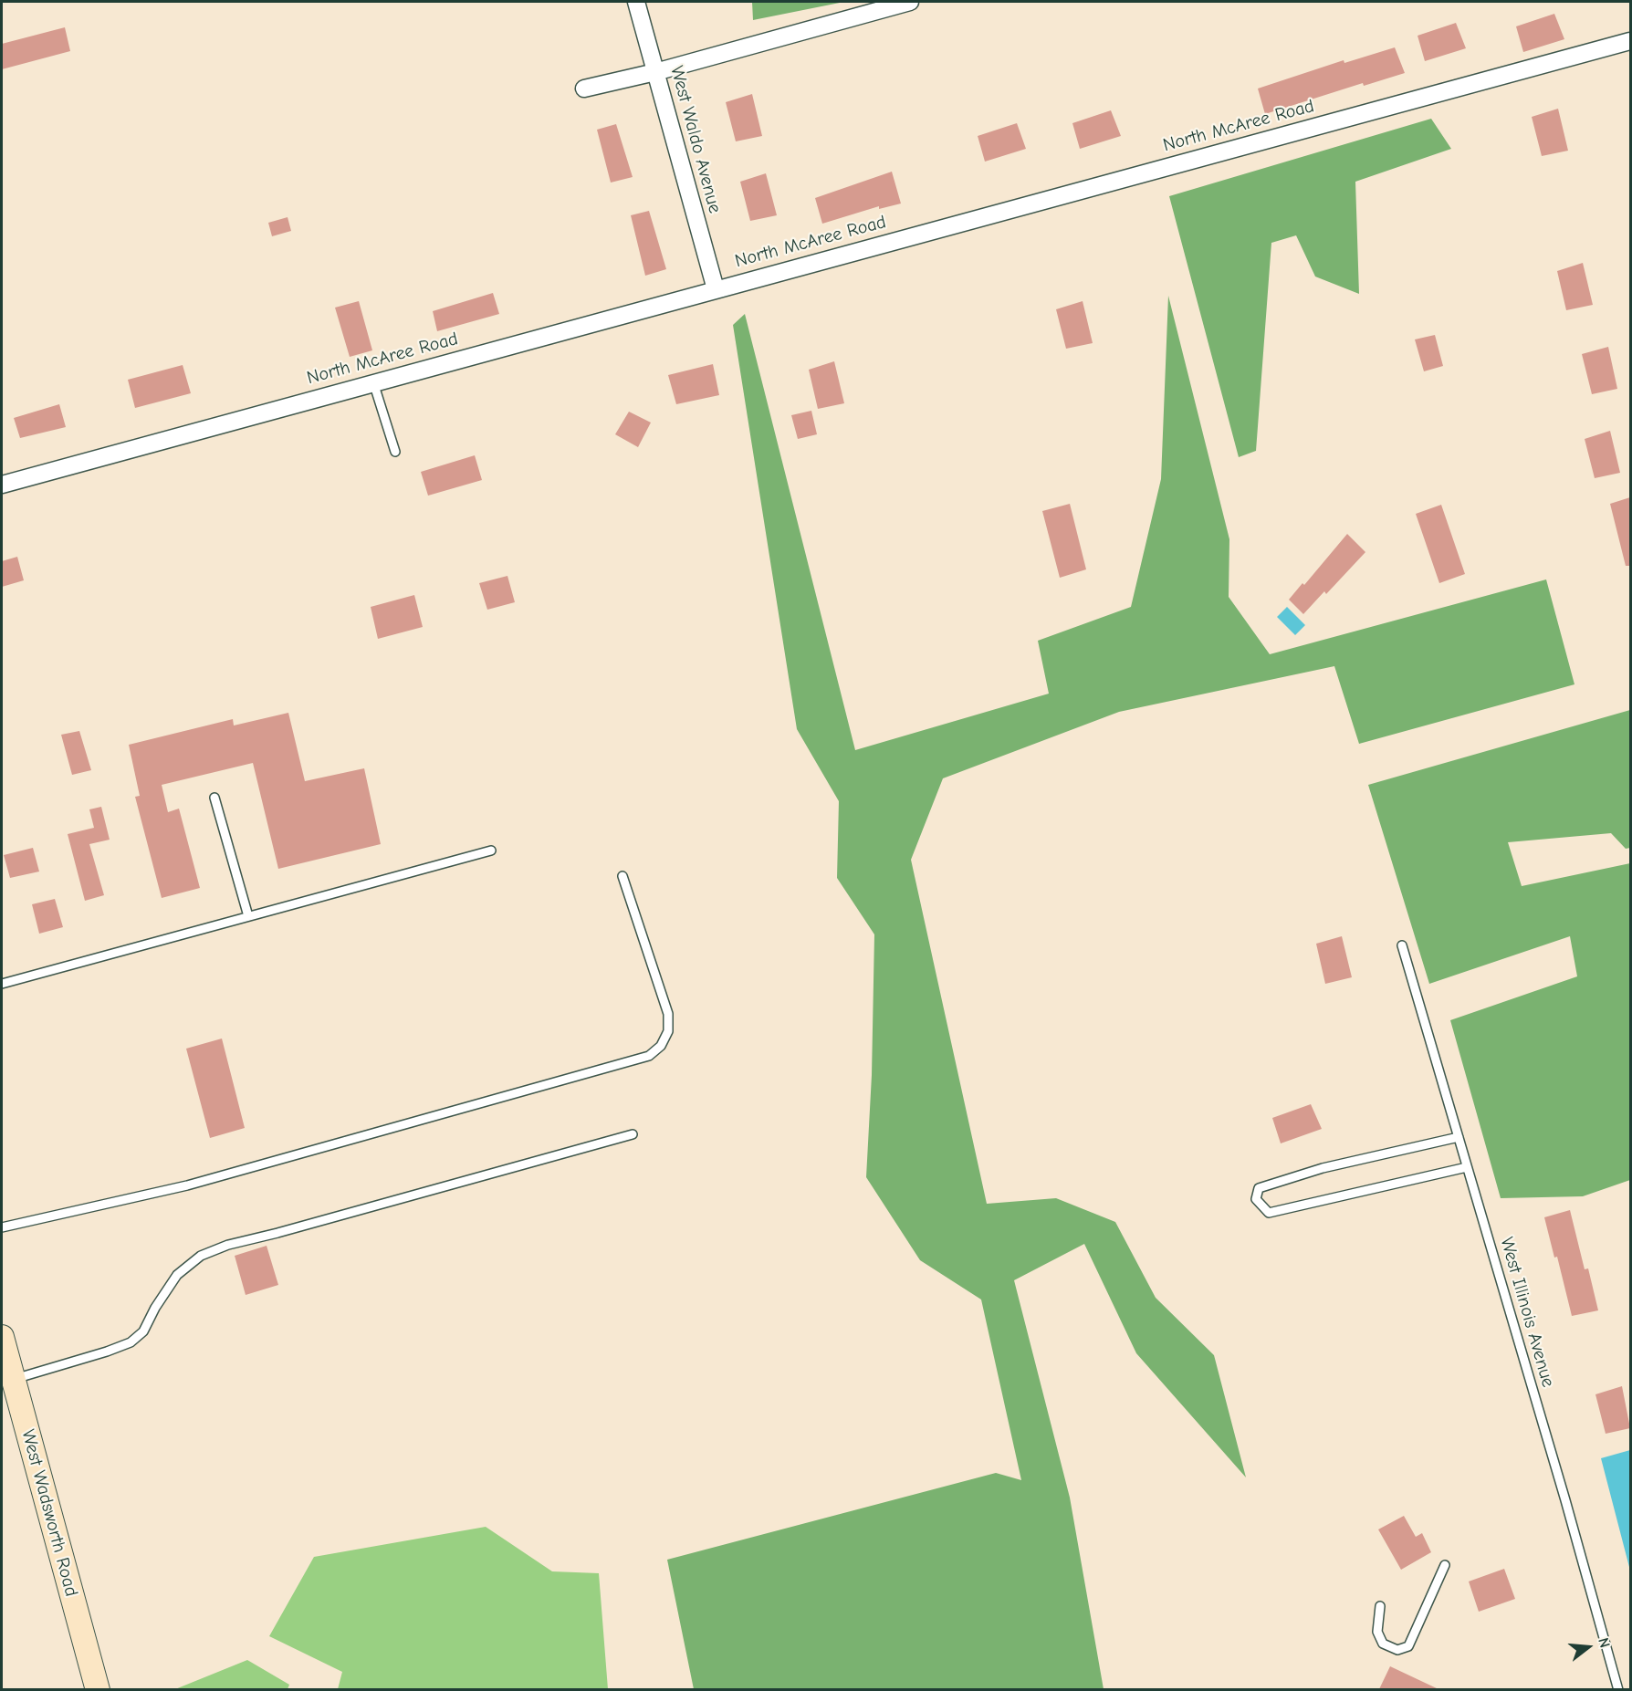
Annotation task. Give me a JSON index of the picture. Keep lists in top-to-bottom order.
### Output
{
  "streets": {
    "main road": ["West Wadsworth Road"],
    "street": ["North McAree Road", "West Waldo Avenue"],
    "lane": ["West Illinois Avenue"]
  },
  "crossings": [
    ["North McAree Road", "West Waldo Avenue"]
  ],
  "north": "right"
}
